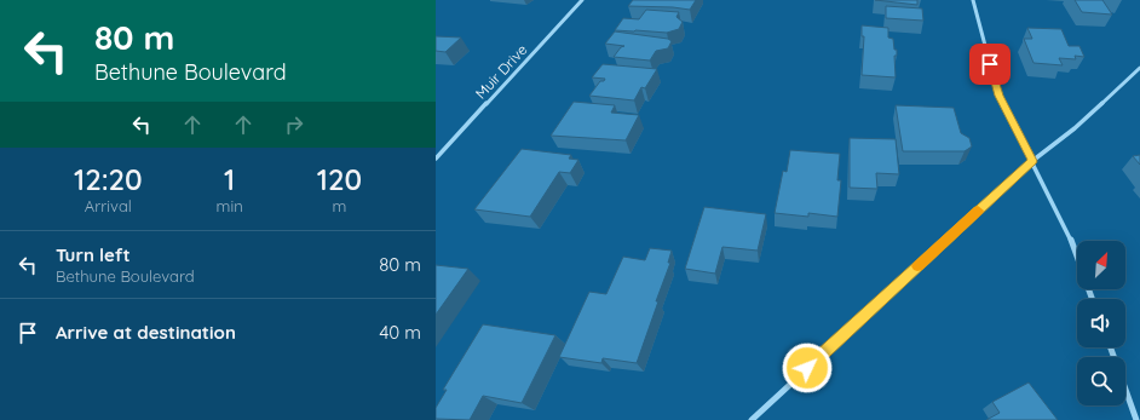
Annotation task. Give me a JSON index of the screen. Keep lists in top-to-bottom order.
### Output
{
  "streets": {
    "street": ["Muir Drive"]
  },
  "north": "top right",
  "page": {
    "turn": ["80 m", "Bethune Boulevard"],
    "eta": [
      "12:20",
      "Arrival",
      "1",
      "min",
      "120",
      "m"
    ],
    "list": [
      {
        "name": "Turn left",
        "note": "Bethune Boulevard",
        "value": "80 m"
      },
      {
        "name": "Arrive at destination",
        "value": "40 m"
      }
    ]
  }
}
